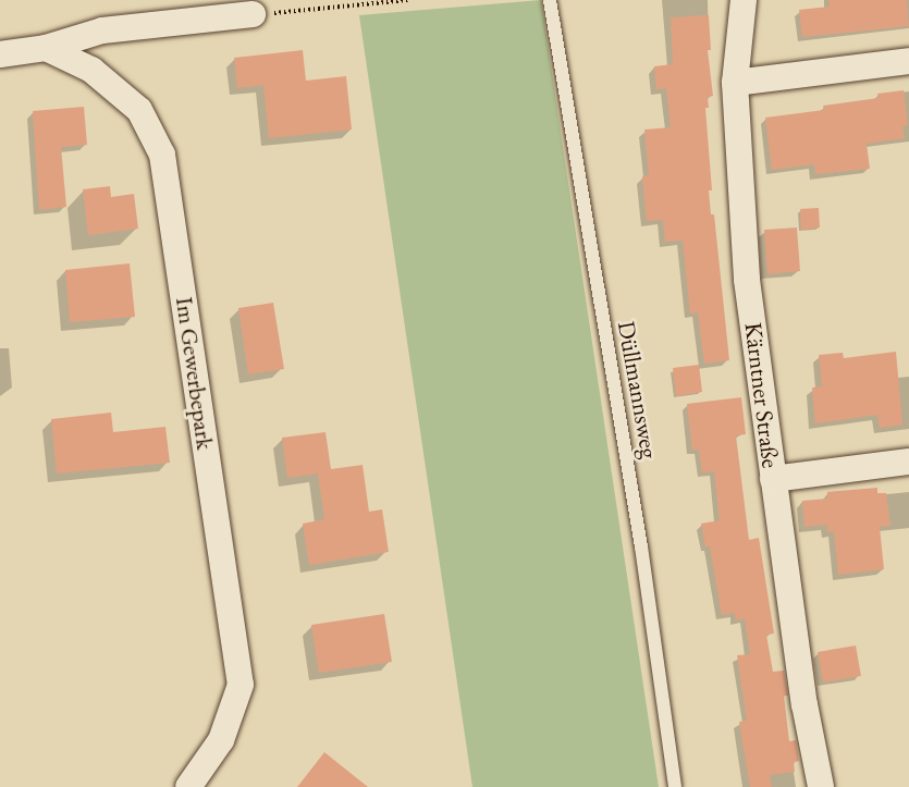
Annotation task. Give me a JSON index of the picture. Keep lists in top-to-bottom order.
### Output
{
  "streets": {
    "street": ["Im Gewerbepark", "Kärntner Straße"],
    "lane": ["Düllmannsweg"]
  }
}
